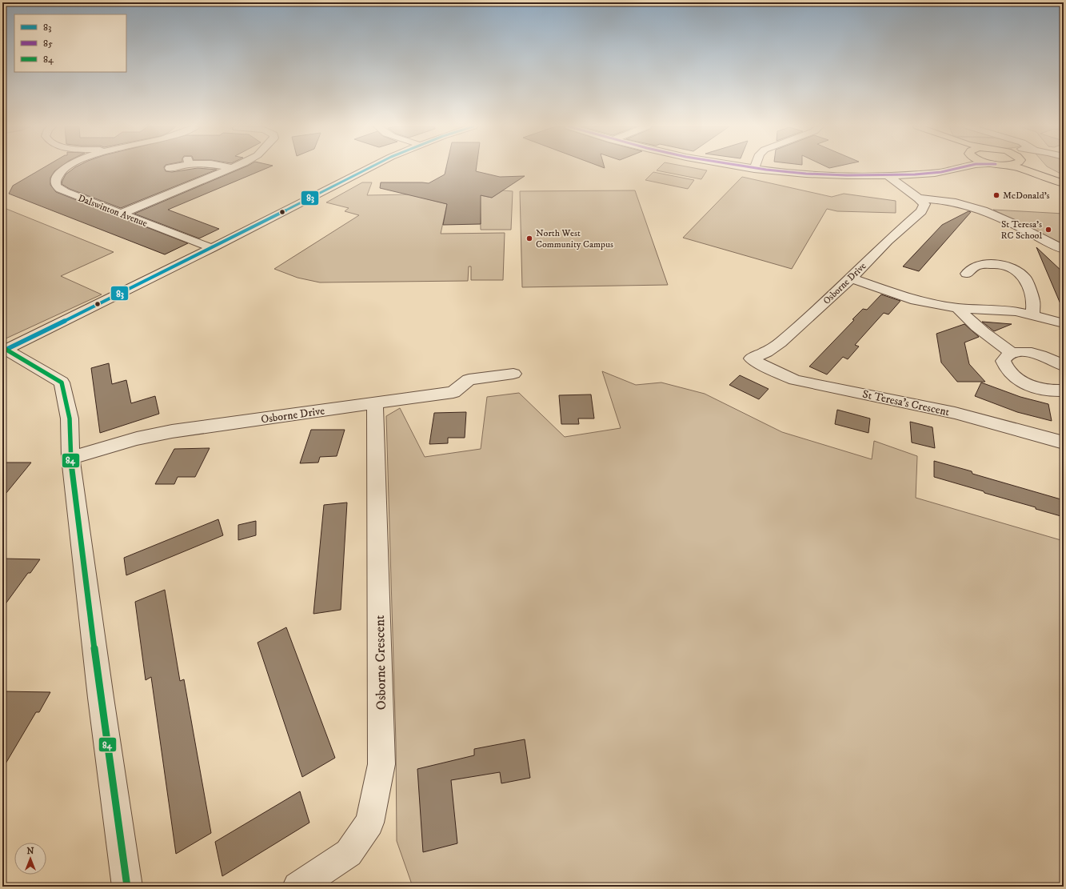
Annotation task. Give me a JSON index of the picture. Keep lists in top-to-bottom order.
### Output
{
  "streets": {
    "street": [
      "Dalswinton Avenue",
      "Osborne Drive",
      "St Teresa's Crescent",
      "Osborne Crescent"
    ]
  },
  "crossings": [
    ["Osborne Drive", "St Teresa's Crescent"],
    ["Osborne Drive", "Osborne Crescent"]
  ],
  "places": ["McDonald's", "St Teresa's RC School", "North West Community Campus"],
  "lines": ["transit line 83", "transit line 85", "transit line 84"],
  "legend": ["83", "85", "84"],
  "north": "top"
}
